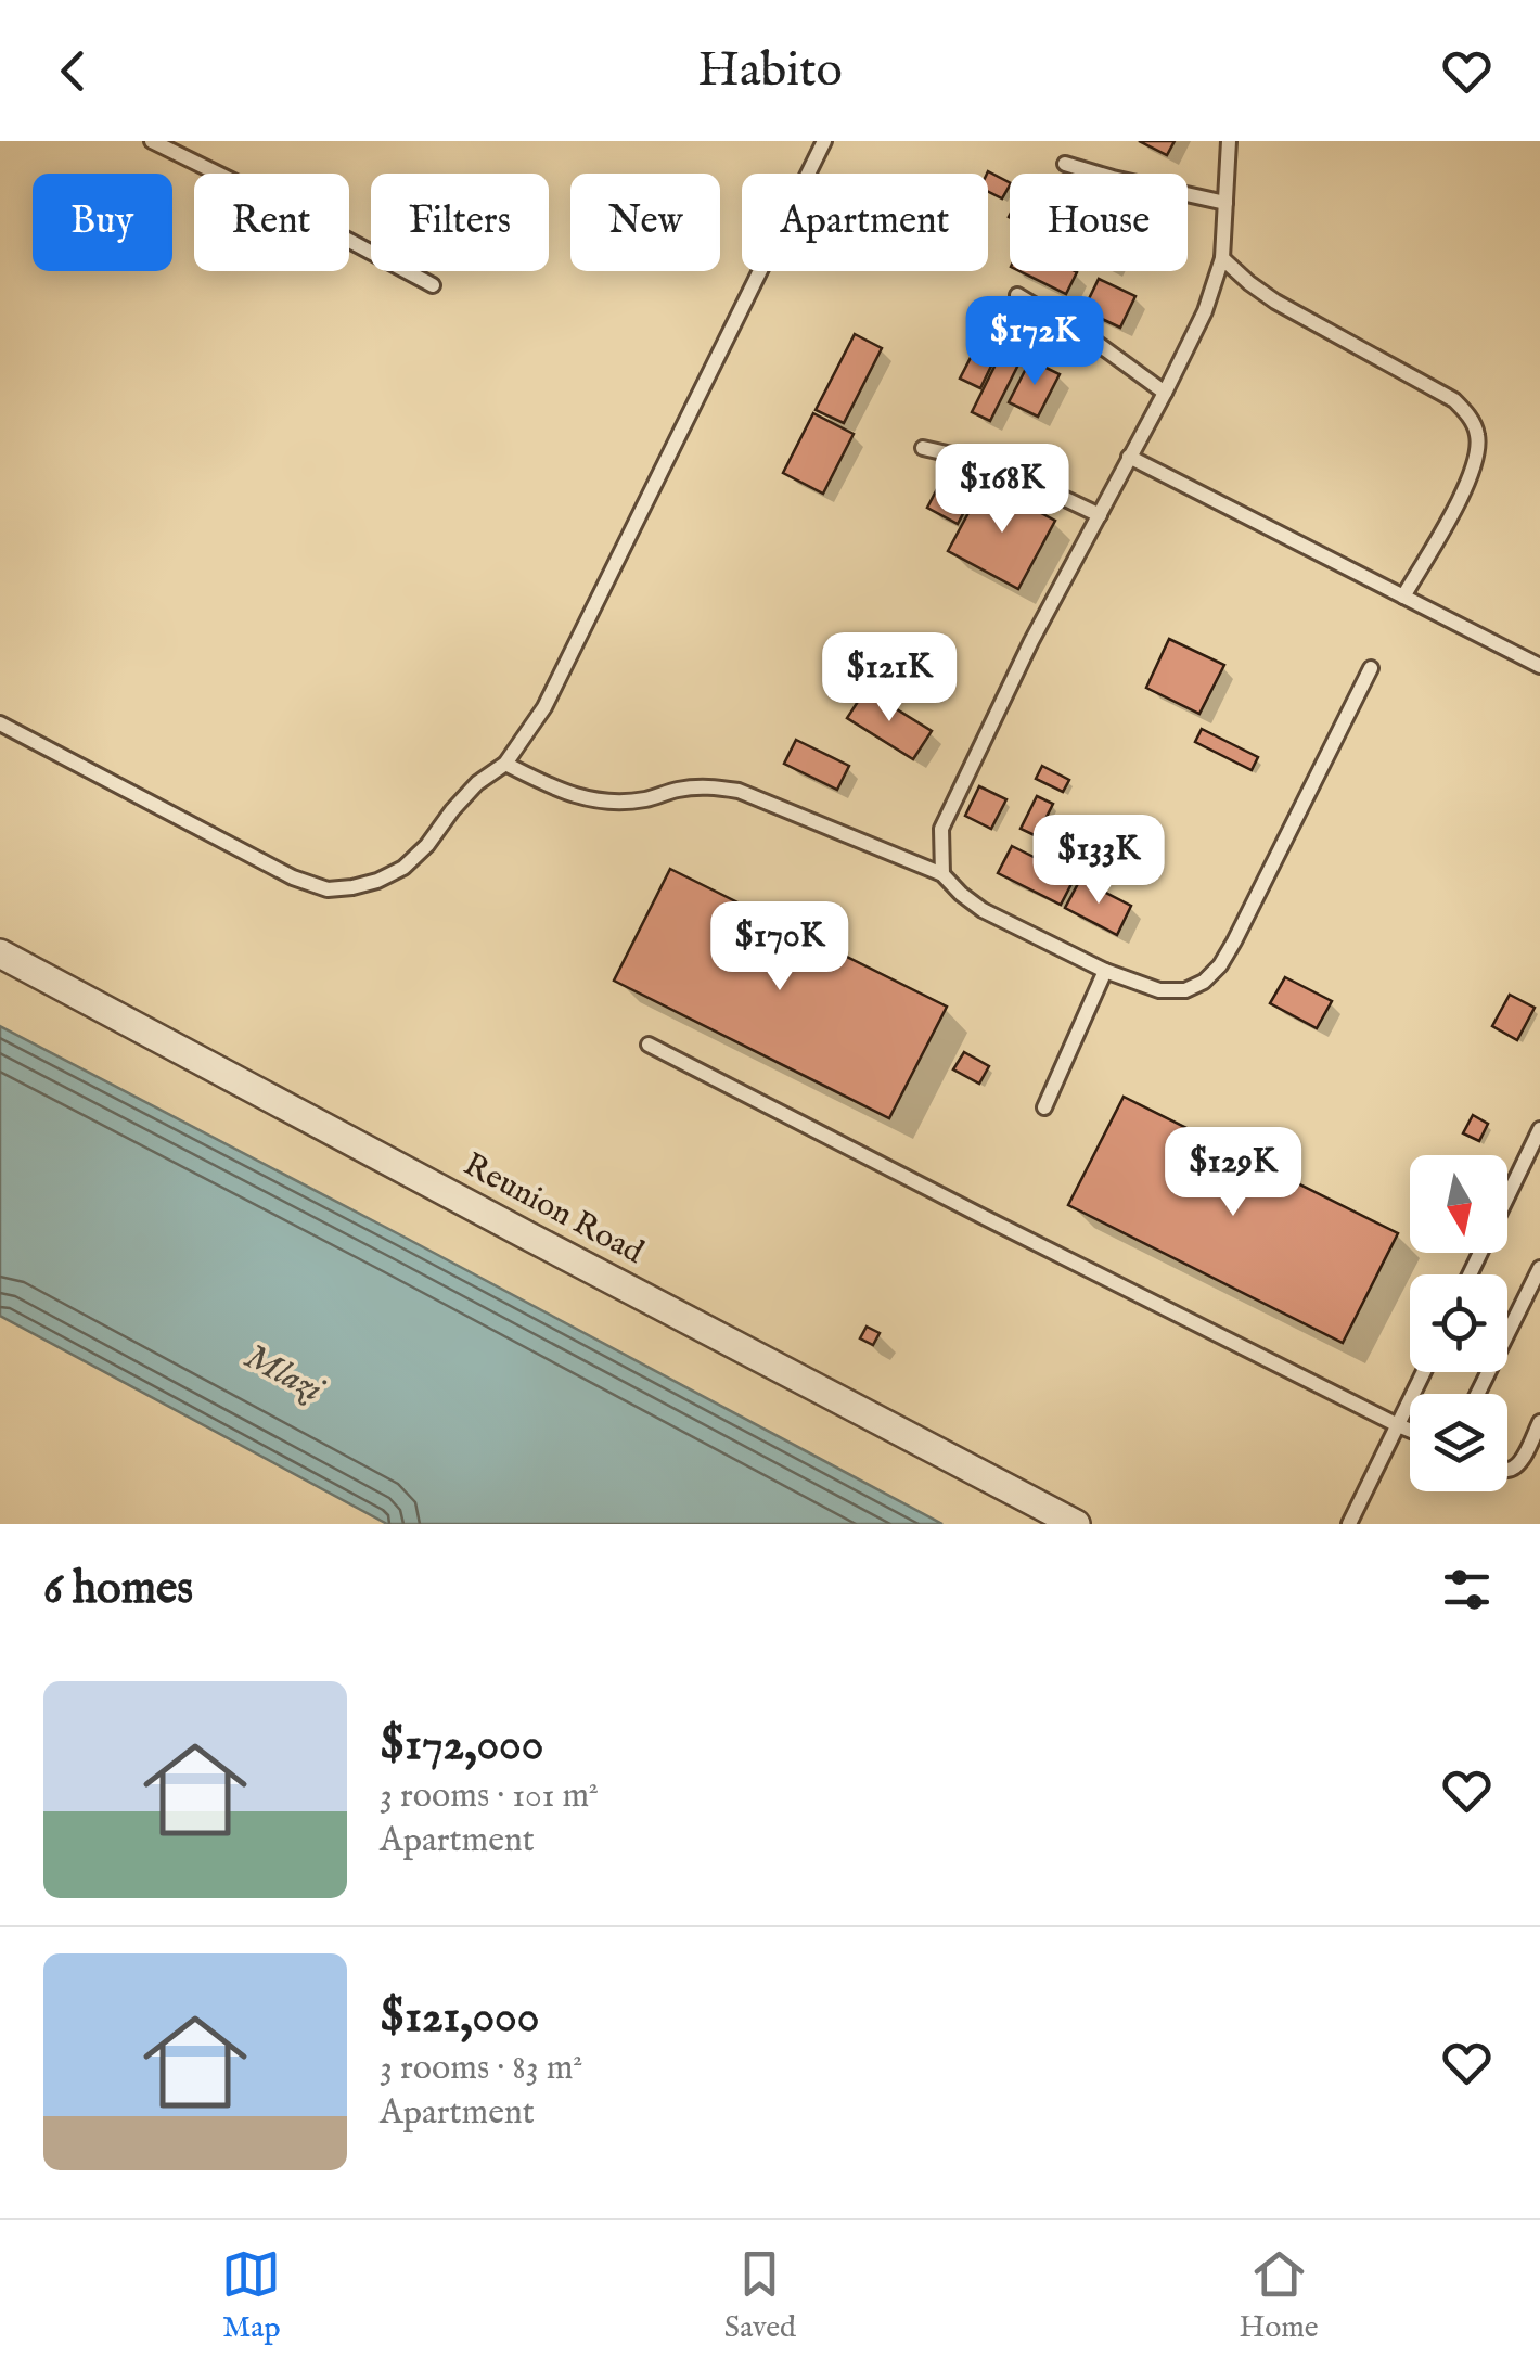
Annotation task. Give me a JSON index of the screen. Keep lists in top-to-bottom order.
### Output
{
  "streets": {
    "street": ["Reunion Road"]
  },
  "water": ["Mlazi"],
  "north": "bottom",
  "page": {
    "header": "Habito",
    "chip": [
      "Buy",
      "Rent",
      "Filters",
      "New",
      "Apartment",
      "House"
    ],
    "price": [
      "$172K",
      "$168K",
      "$121K",
      "$133K",
      "$170K",
      "$129K"
    ],
    "heading": "6 homes",
    "list": [
      {
        "name": "$172,000",
        "note": "3 rooms · 101 m² · Apartment"
      },
      {
        "name": "$121,000",
        "note": "3 rooms · 83 m² · Apartment"
      }
    ],
    "tabs": ["Map", "Saved", "Home"]
  }
}
